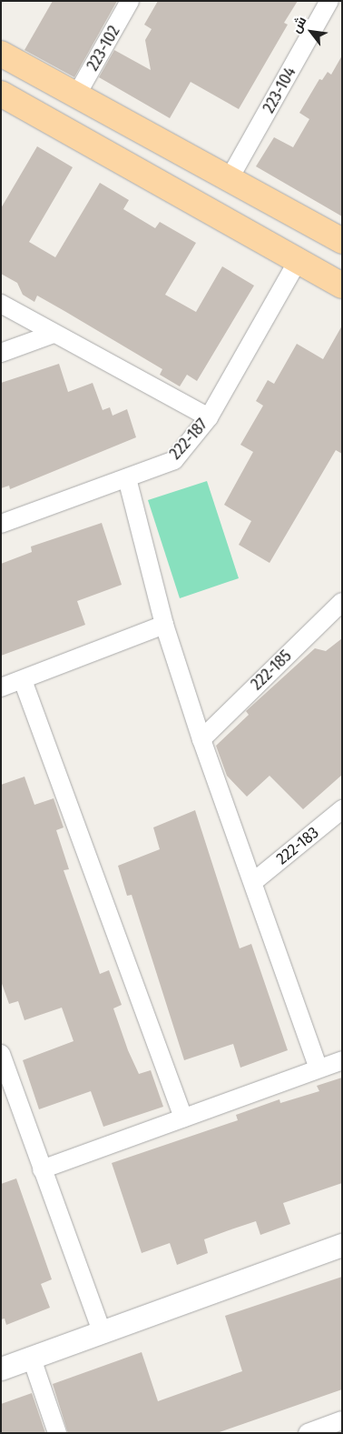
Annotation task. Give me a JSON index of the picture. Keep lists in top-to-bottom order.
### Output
{
  "streets": {
    "street": [
      "223-102",
      "223-104",
      "222-187",
      "222-185",
      "222-183"
    ]
  },
  "north": "top left"
}
